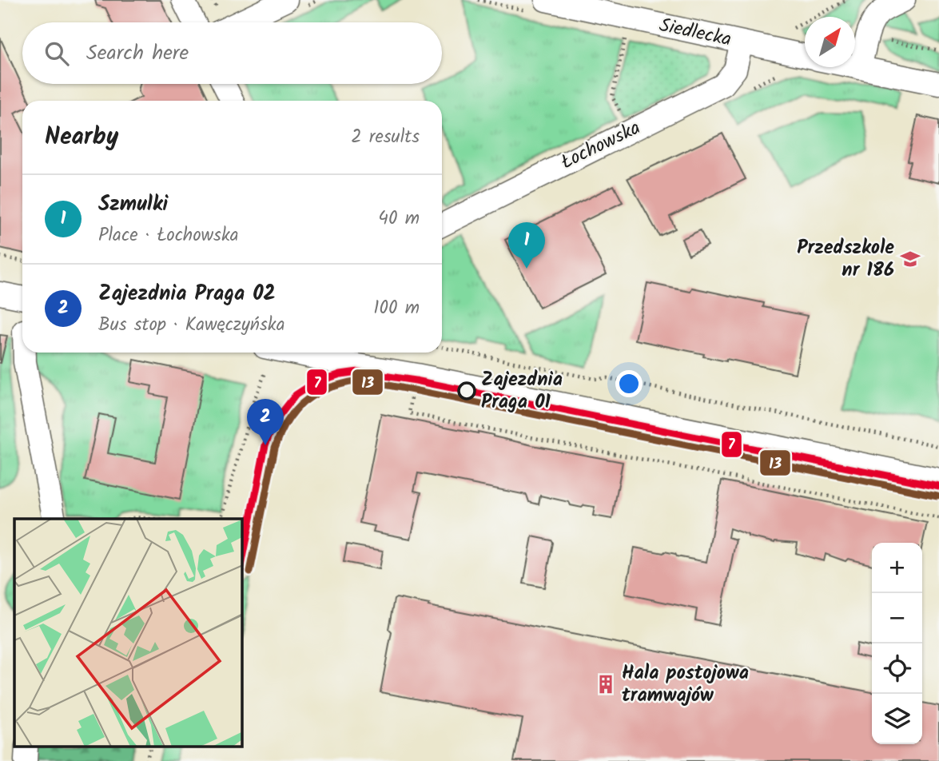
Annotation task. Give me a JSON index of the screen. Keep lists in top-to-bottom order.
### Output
{
  "streets": {
    "street": ["Siedlecka", "Łochowska"]
  },
  "crossings": [
    ["Siedlecka", "Łochowska"]
  ],
  "places": {
    "school or university": ["Przedszkole nr 186"],
    "other": ["Zajezdnia Praga 01"],
    "building": ["Hala postojowa tramwajów"]
  },
  "lines": ["transit line 7", "transit line 13"],
  "north": "top right",
  "page": {
    "search": "Search here",
    "heading": ["Nearby", "2 results"],
    "list": [
      {
        "mark": "1",
        "name": "Szmulki",
        "note": "Place · Łochowska",
        "value": "40 m"
      },
      {
        "mark": "2",
        "name": "Zajezdnia Praga 02",
        "note": "Bus stop · Kawęczyńska",
        "value": "100 m"
      }
    ],
    "pins": ["1", "2"],
    "map_buttons": ["+", "−"]
  }
}
